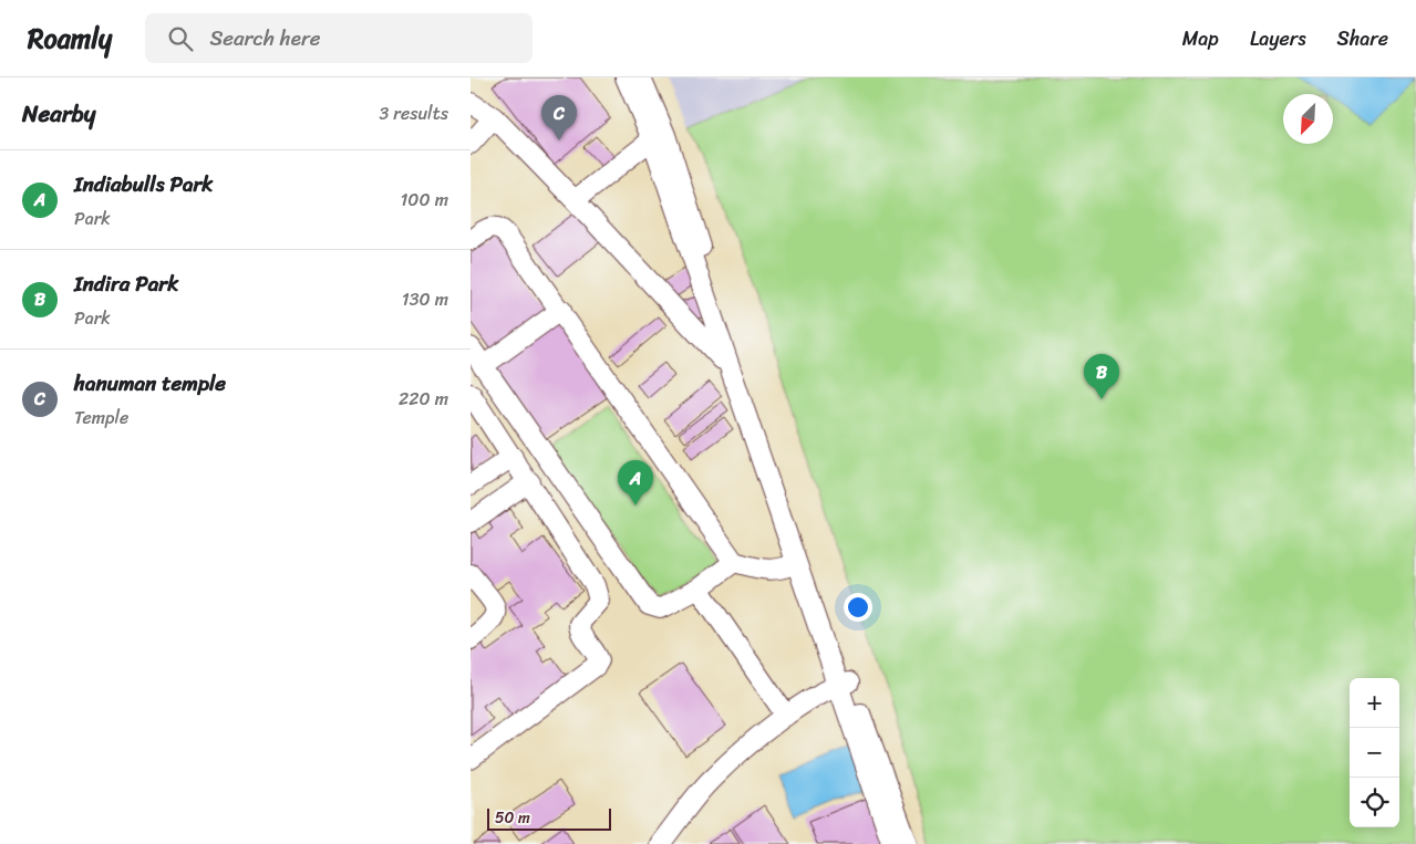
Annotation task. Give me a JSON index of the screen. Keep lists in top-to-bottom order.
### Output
{
  "scale_bar": "50 m",
  "north": "bottom left",
  "page": {
    "header": "Roamly",
    "search": "Search here",
    "nav": ["Map", "Layers", "Share"],
    "heading": ["Nearby", "3 results"],
    "pins": ["C", "B", "A"],
    "list": [
      {
        "mark": "A",
        "name": "Indiabulls Park",
        "note": "Park",
        "value": "100 m"
      },
      {
        "mark": "B",
        "name": "Indira Park",
        "note": "Park",
        "value": "130 m"
      },
      {
        "mark": "C",
        "name": "hanuman temple",
        "note": "Temple",
        "value": "220 m"
      }
    ],
    "map_buttons": ["+", "−"],
    "scale": "50 m"
  }
}
